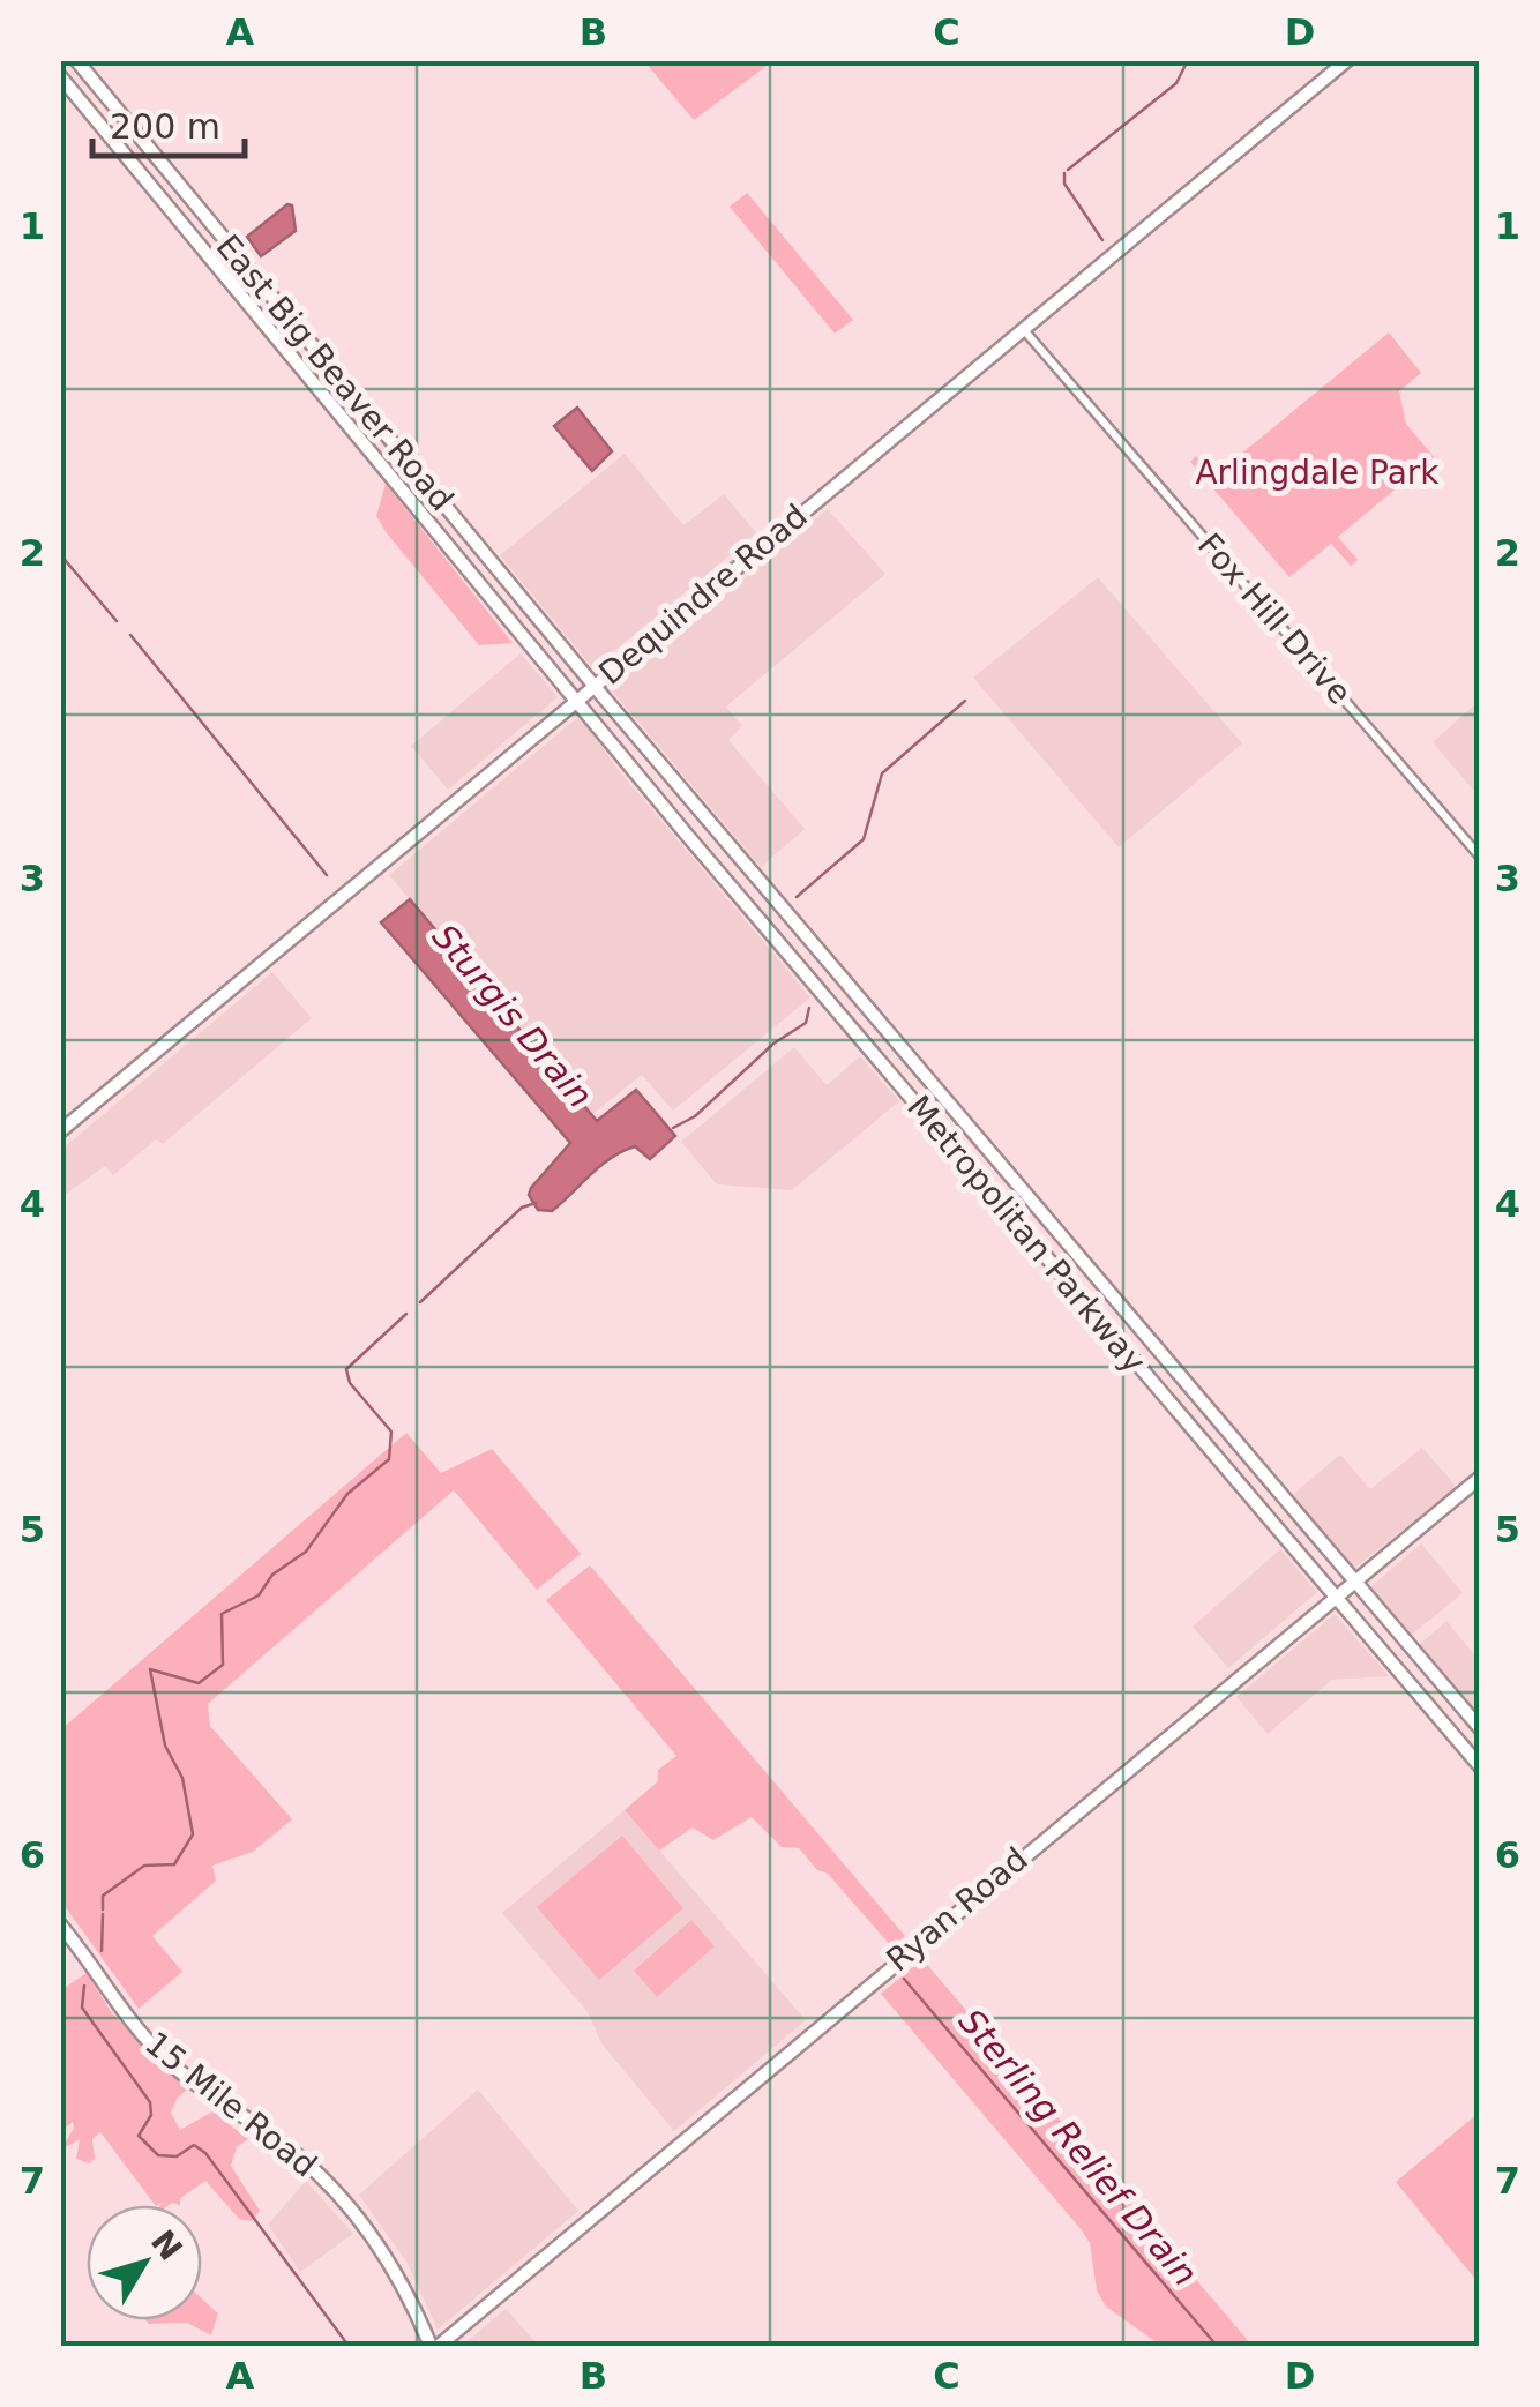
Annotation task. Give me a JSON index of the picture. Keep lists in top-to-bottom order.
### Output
{
  "streets": {
    "main road": [
      "East Big Beaver Road",
      "Dequindre Road",
      "Metropolitan Parkway",
      "Ryan Road",
      "15 Mile Road"
    ],
    "street": ["Fox Hill Drive"]
  },
  "crossings": [
    ["East Big Beaver Road", "Dequindre Road"],
    ["East Big Beaver Road", "Metropolitan Parkway"],
    ["Dequindre Road", "Fox Hill Drive"],
    ["Dequindre Road", "Metropolitan Parkway"],
    ["Metropolitan Parkway", "Ryan Road"],
    ["Ryan Road", "15 Mile Road"]
  ],
  "water": ["Sturgis Drain", "Sterling Relief Drain"],
  "parks": ["Arlingdale Park"],
  "scale_bar": "200 m",
  "north": "top right",
  "grid": {
    "columns": [
      "A",
      "B",
      "C",
      "D"
    ],
    "rows": [
      "1",
      "2",
      "3",
      "4",
      "5",
      "6",
      "7"
    ]
  }
}
